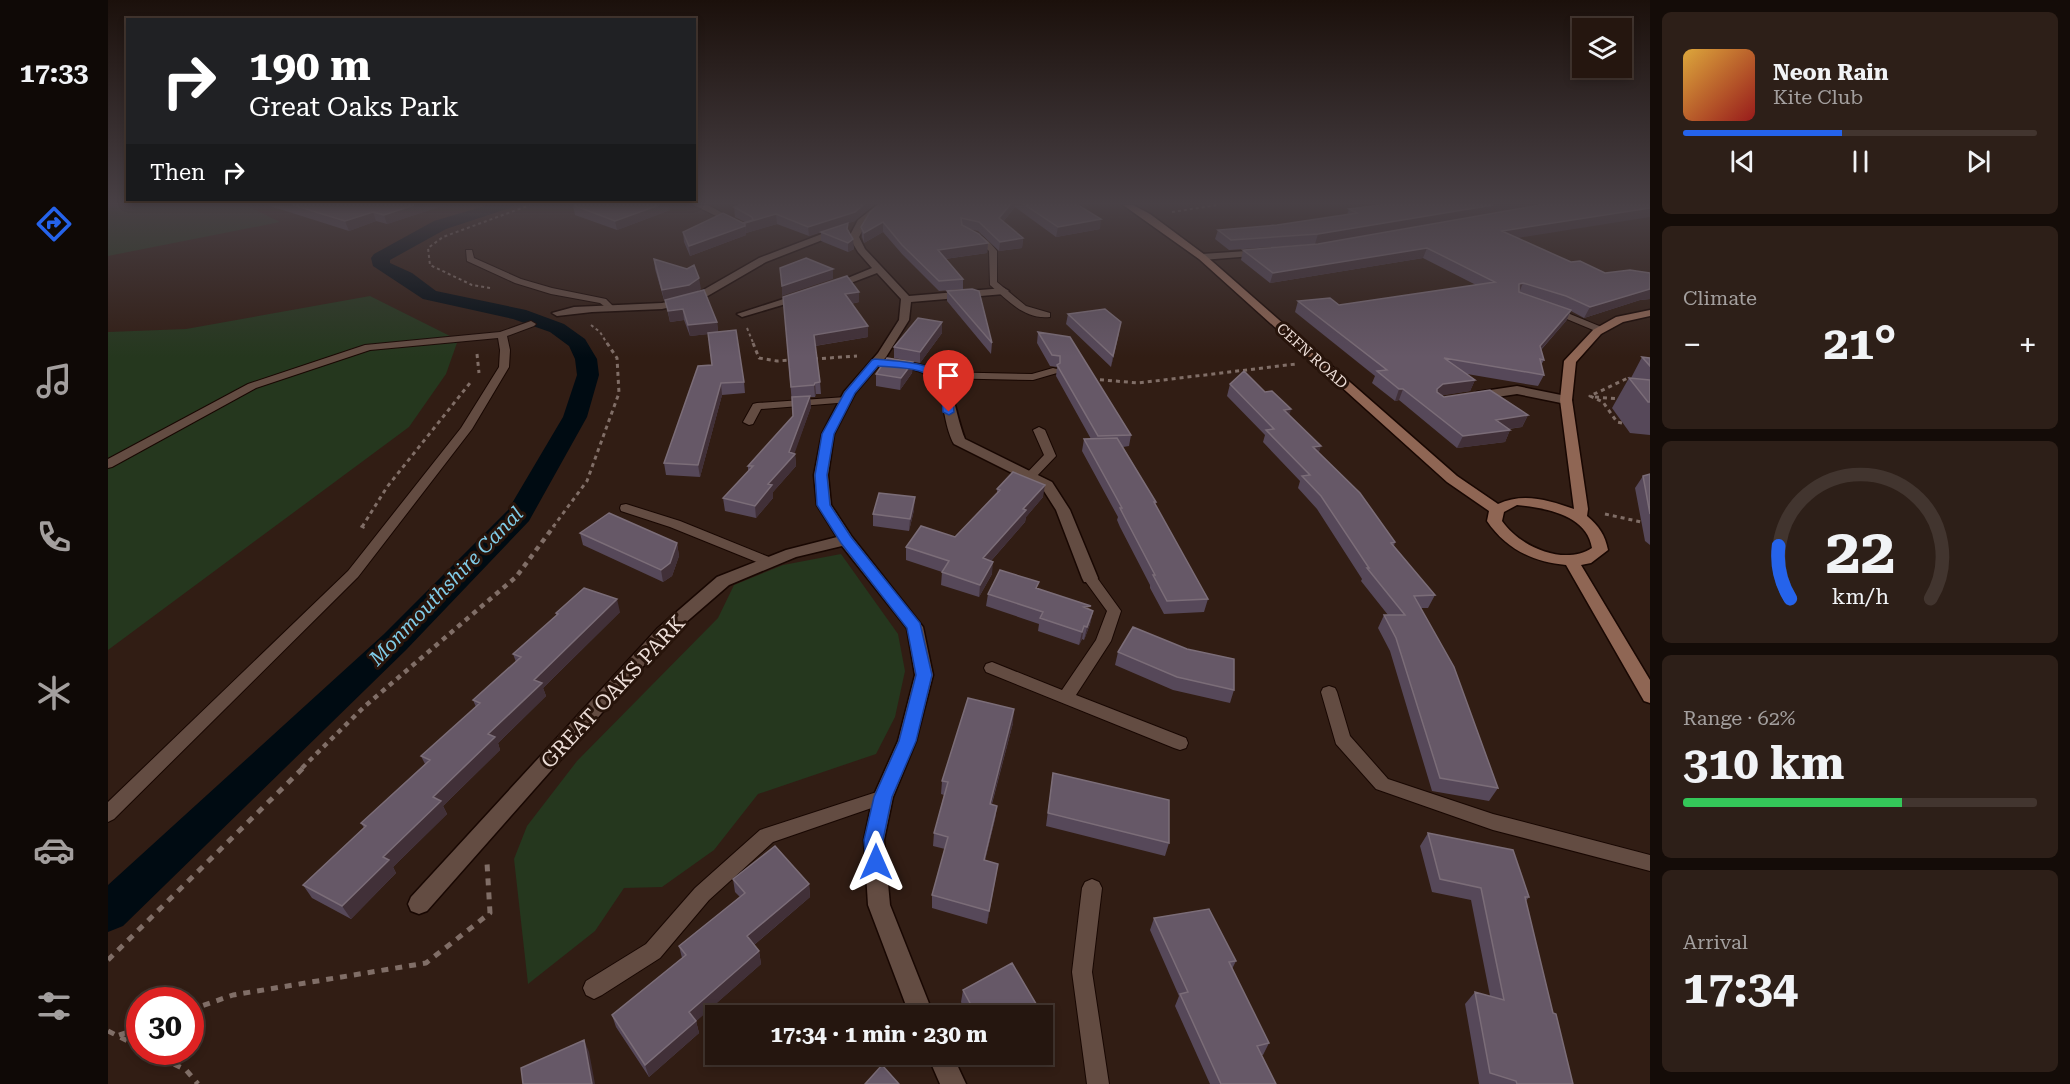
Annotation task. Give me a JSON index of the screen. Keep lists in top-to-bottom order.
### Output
{
  "streets": {
    "main road": ["CEFN ROAD"],
    "street": ["GREAT OAKS PARK"]
  },
  "water": ["Monmouthshire Canal"],
  "page": {
    "tabs": "17:33",
    "turn": ["190 m", "Great Oaks Park"],
    "song": ["Neon Rain", "Kite Club"],
    "then": "Then",
    "tile": [
      "Climate",
      ["Range · 62%", "310 km"],
      ["Arrival", "17:34"]
    ],
    "heat": ["−", "21°", "+"],
    "limit": "30",
    "trip": "17:34 · 1 min · 230 m",
    "gauge": ["22", "km/h"]
  }
}
